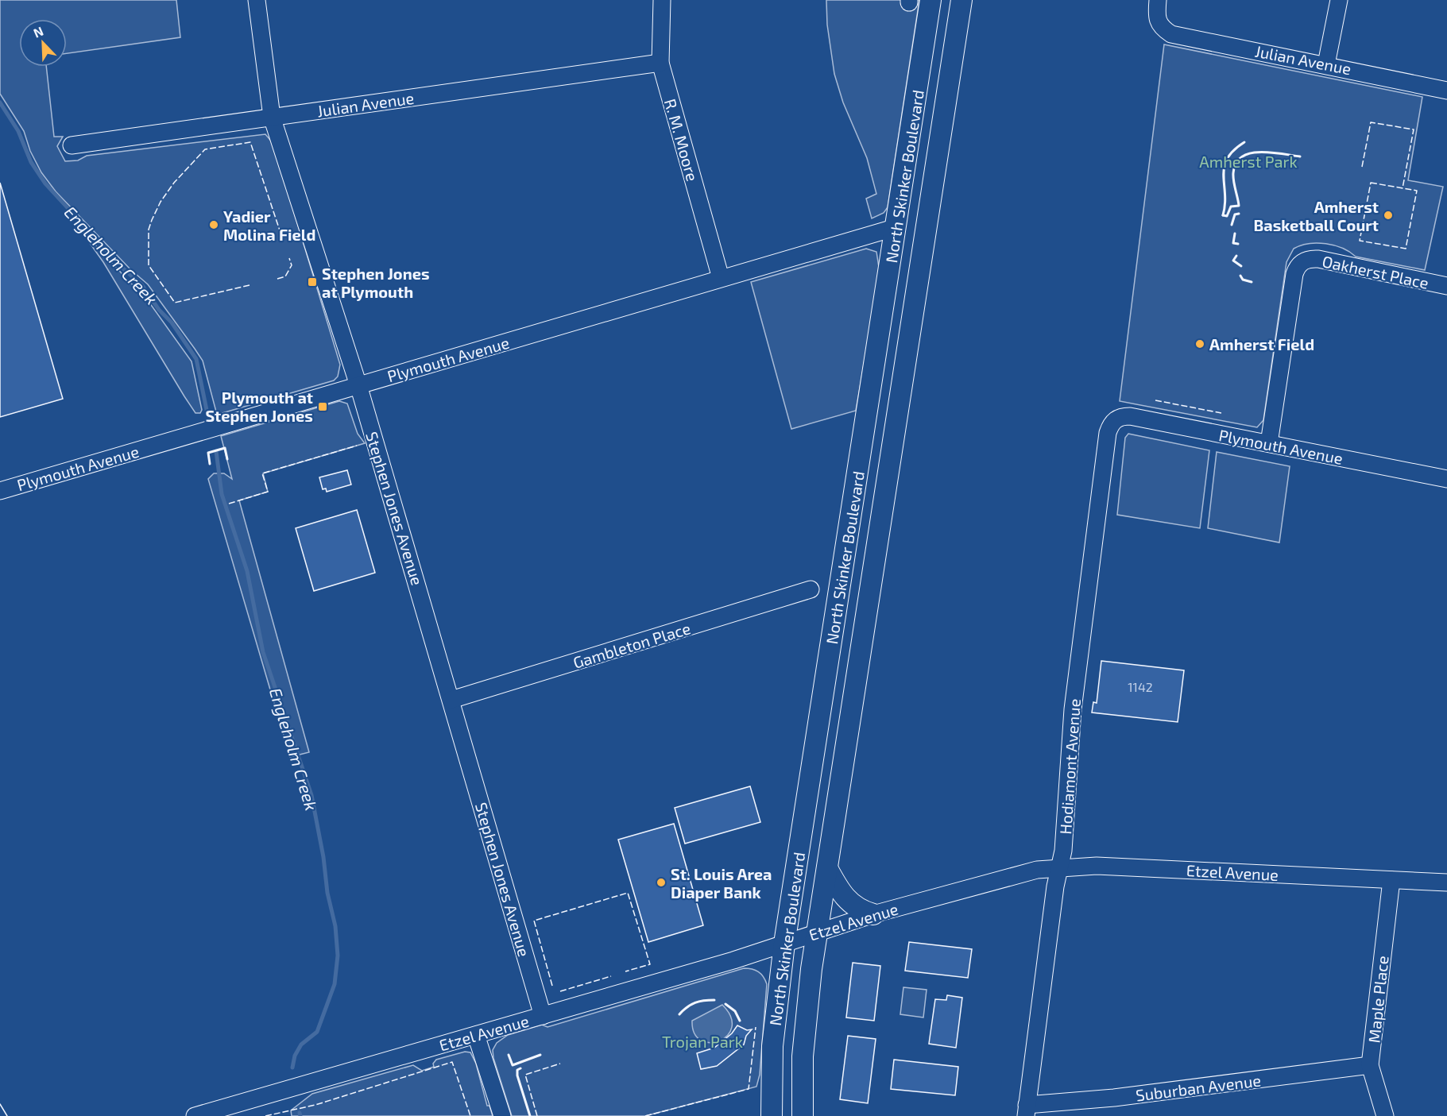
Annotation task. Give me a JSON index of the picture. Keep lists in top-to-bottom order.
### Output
{
  "streets": {
    "main road": ["North Skinker Boulevard"],
    "street": [
      "Julian Avenue",
      "R. M. Moore",
      "Oakherst Place",
      "Plymouth Avenue",
      "Stephen Jones Avenue",
      "Gambleton Place",
      "Hodiamont Avenue",
      "Etzel Avenue",
      "Maple Place",
      "Suburban Avenue"
    ]
  },
  "crossings": [
    ["Julian Avenue", "R. M. Moore"],
    ["Julian Avenue", "Stephen Jones Avenue"],
    ["R. M. Moore", "Plymouth Avenue"],
    ["North Skinker Boulevard", "Plymouth Avenue"],
    ["North Skinker Boulevard", "Etzel Avenue"],
    ["Oakherst Place", "Plymouth Avenue"],
    ["Plymouth Avenue", "Stephen Jones Avenue"],
    ["Plymouth Avenue", "Hodiamont Avenue"],
    ["Stephen Jones Avenue", "Gambleton Place"],
    ["Stephen Jones Avenue", "Etzel Avenue"],
    ["Hodiamont Avenue", "Etzel Avenue"],
    ["Hodiamont Avenue", "Suburban Avenue"],
    ["Etzel Avenue", "Maple Place"],
    ["Maple Place", "Suburban Avenue"]
  ],
  "water": ["Engleholm Creek"],
  "parks": ["Amherst Park", "Trojan Park"],
  "places": {
    "other": [
      "Amherst Basketball Court",
      "Yadier Molina Field",
      "Amherst Field",
      "St. Louis Area Diaper Bank"
    ],
    "transit": ["Stephen Jones at Plymouth", "Plymouth at Stephen Jones"]
  },
  "house_numbers": ["1142"],
  "north": "top left"
}
